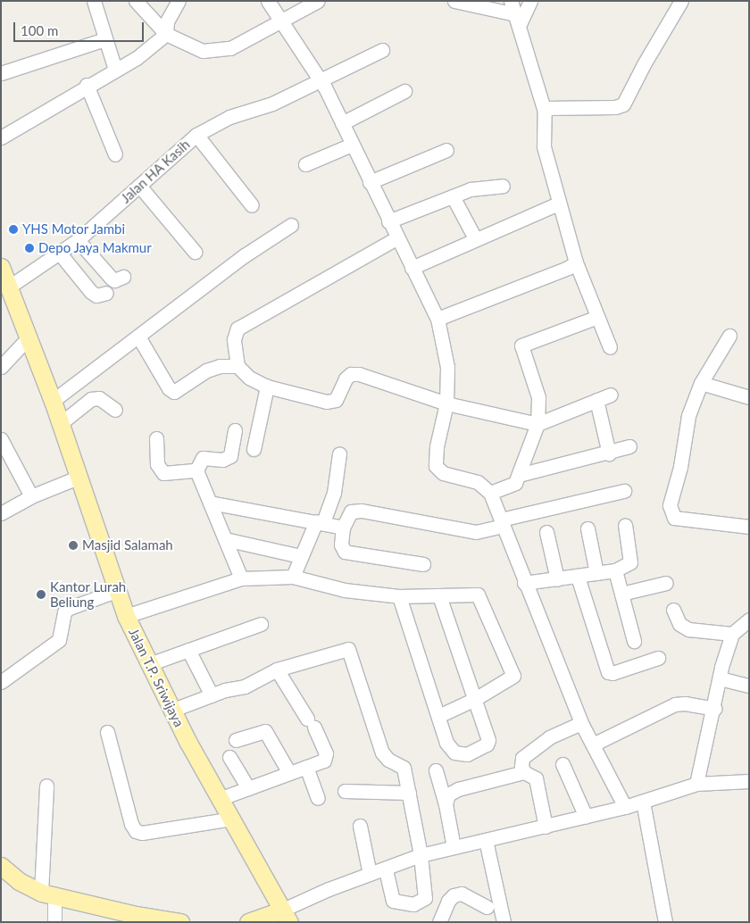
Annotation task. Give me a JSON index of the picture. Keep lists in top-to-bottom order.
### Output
{
  "streets": {
    "main road": ["Jalan T.P. Sriwijaya"],
    "street": ["Jalan HA Kasih"]
  },
  "crossings": [
    ["Jalan HA Kasih", "Jalan T.P. Sriwijaya"]
  ],
  "places": [
    "YHS Motor Jambi",
    "Depo Jaya Makmur",
    "Masjid Salamah",
    "Kantor Lurah Beliung"
  ],
  "scale_bar": "100 m"
}
